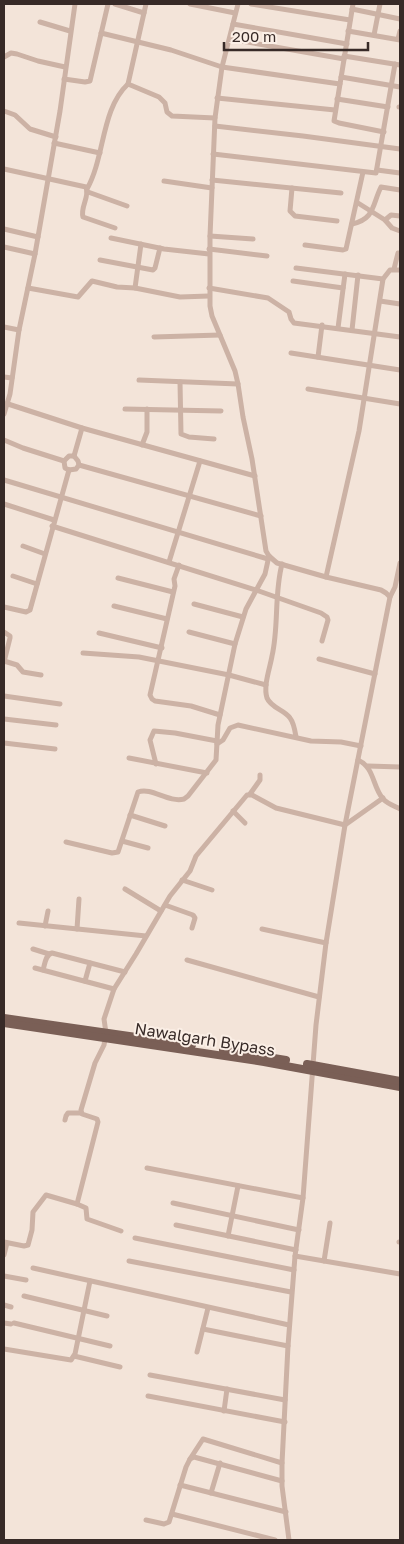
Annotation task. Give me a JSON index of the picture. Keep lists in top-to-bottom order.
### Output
{
  "streets": {
    "main road": ["Nawalgarh Bypass"]
  },
  "scale_bar": "200 m"
}
